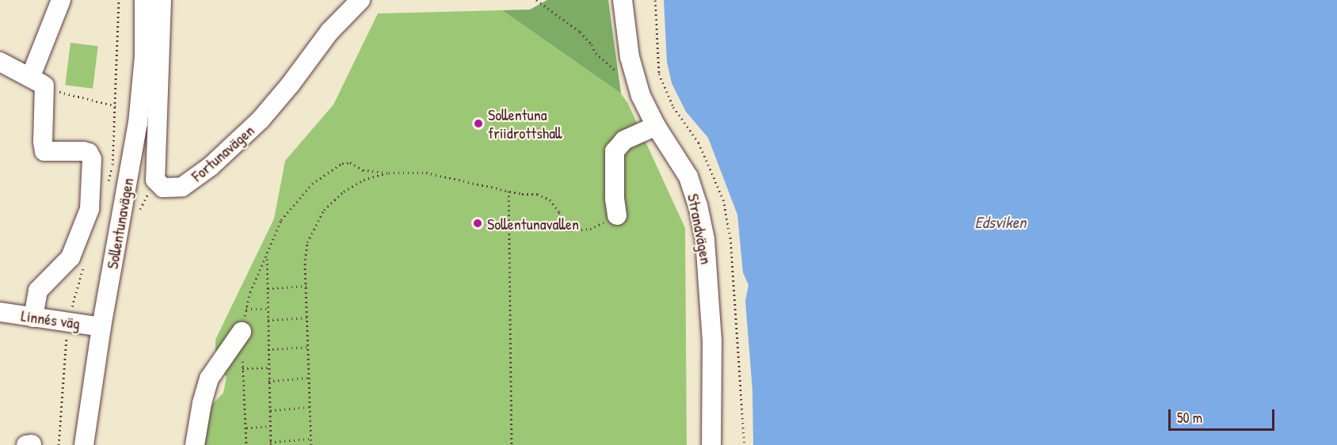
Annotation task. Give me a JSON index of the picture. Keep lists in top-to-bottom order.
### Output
{
  "streets": {
    "street": [
      "Fortunavägen",
      "Sollentunavägen",
      "Strandvägen",
      "Linnés väg"
    ]
  },
  "crossings": [
    ["Sollentunavägen", "Linnés väg"]
  ],
  "water": ["Edsviken"],
  "places": ["Sollentuna friidrottshall", "Sollentunavallen"],
  "scale_bar": "50 m"
}
